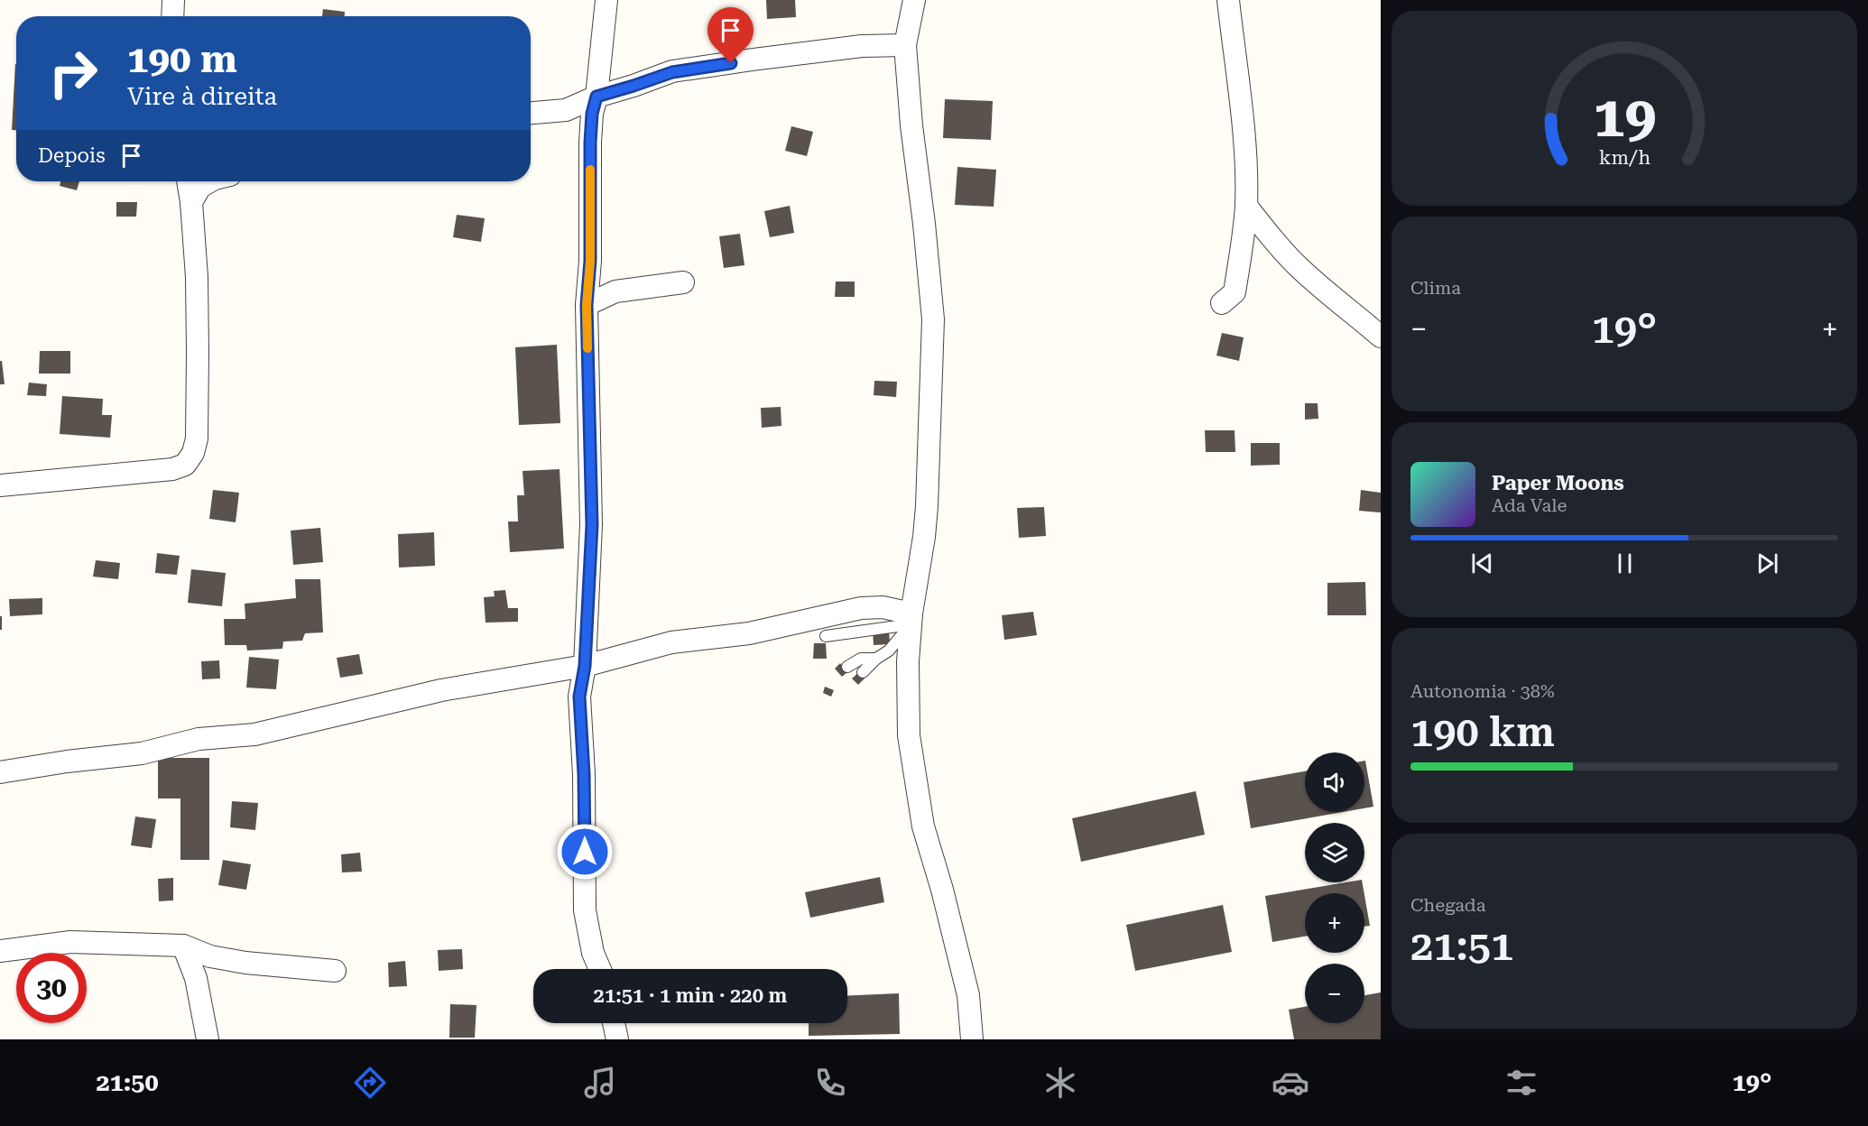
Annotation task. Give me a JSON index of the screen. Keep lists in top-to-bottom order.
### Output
{
  "page": {
    "turn": ["190 m", "Vire à direita"],
    "then": "Depois",
    "tile": [
      "Clima",
      ["Autonomia · 38%", "190 km"],
      ["Chegada", "21:51"]
    ],
    "heat": ["−", "19°", "+"],
    "song": ["Paper Moons", "Ada Vale"],
    "map_buttons": ["+", "−"],
    "limit": "30",
    "trip": "21:51 · 1 min · 220 m",
    "tabs": ["21:50", "19°"],
    "gauge": ["19", "km/h"]
  }
}
